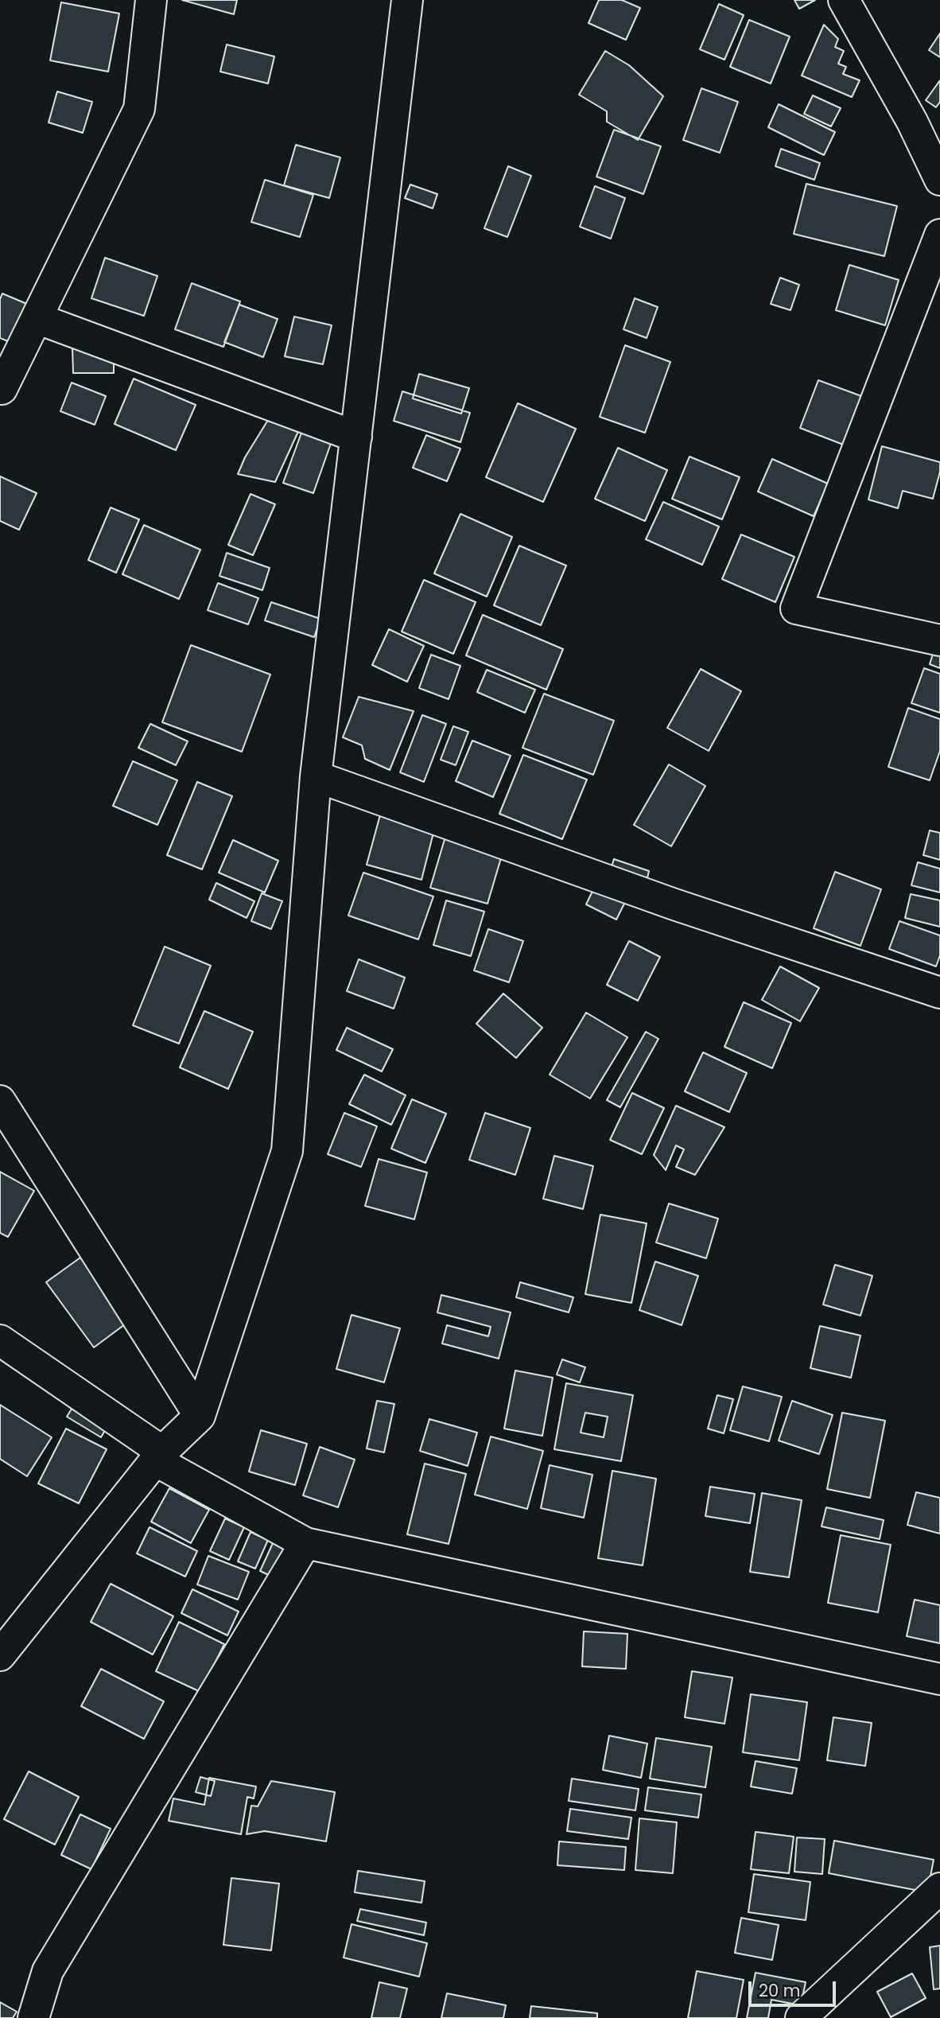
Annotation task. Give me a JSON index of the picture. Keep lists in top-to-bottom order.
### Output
{
  "scale_bar": "20 m"
}
